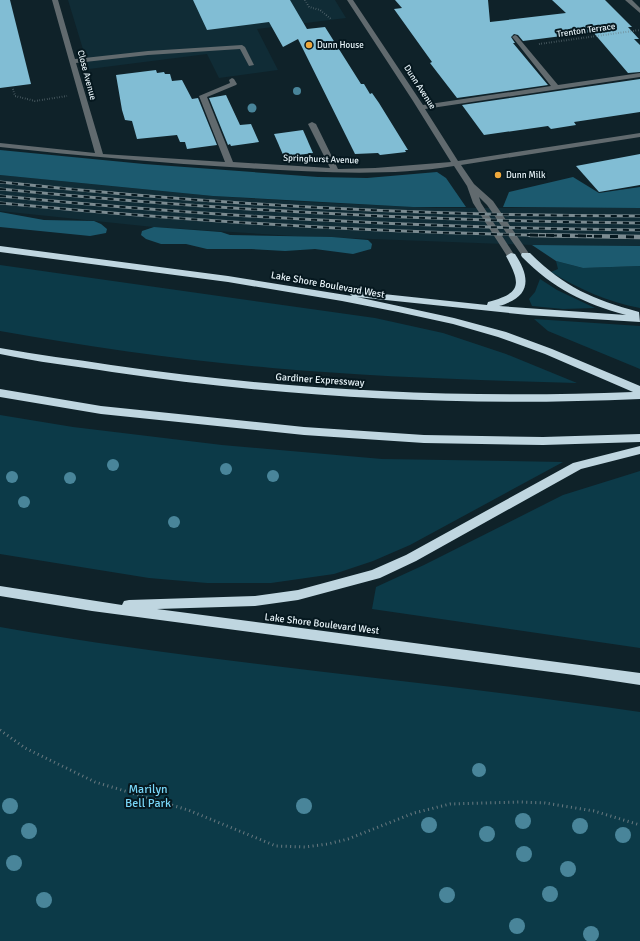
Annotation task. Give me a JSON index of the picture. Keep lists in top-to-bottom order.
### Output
{
  "streets": {
    "highway": ["Lake Shore Boulevard West", "Gardiner Expressway"],
    "street": ["Close Avenue", "Dunn Avenue", "Springhurst Avenue"],
    "path": ["Trenton Terrace"]
  },
  "crossings": [
    ["Close Avenue", "Springhurst Avenue"],
    ["Dunn Avenue", "Springhurst Avenue"]
  ],
  "parks": ["Marilyn Bell Park"],
  "places": ["Dunn House", "Dunn Milk"]
}
